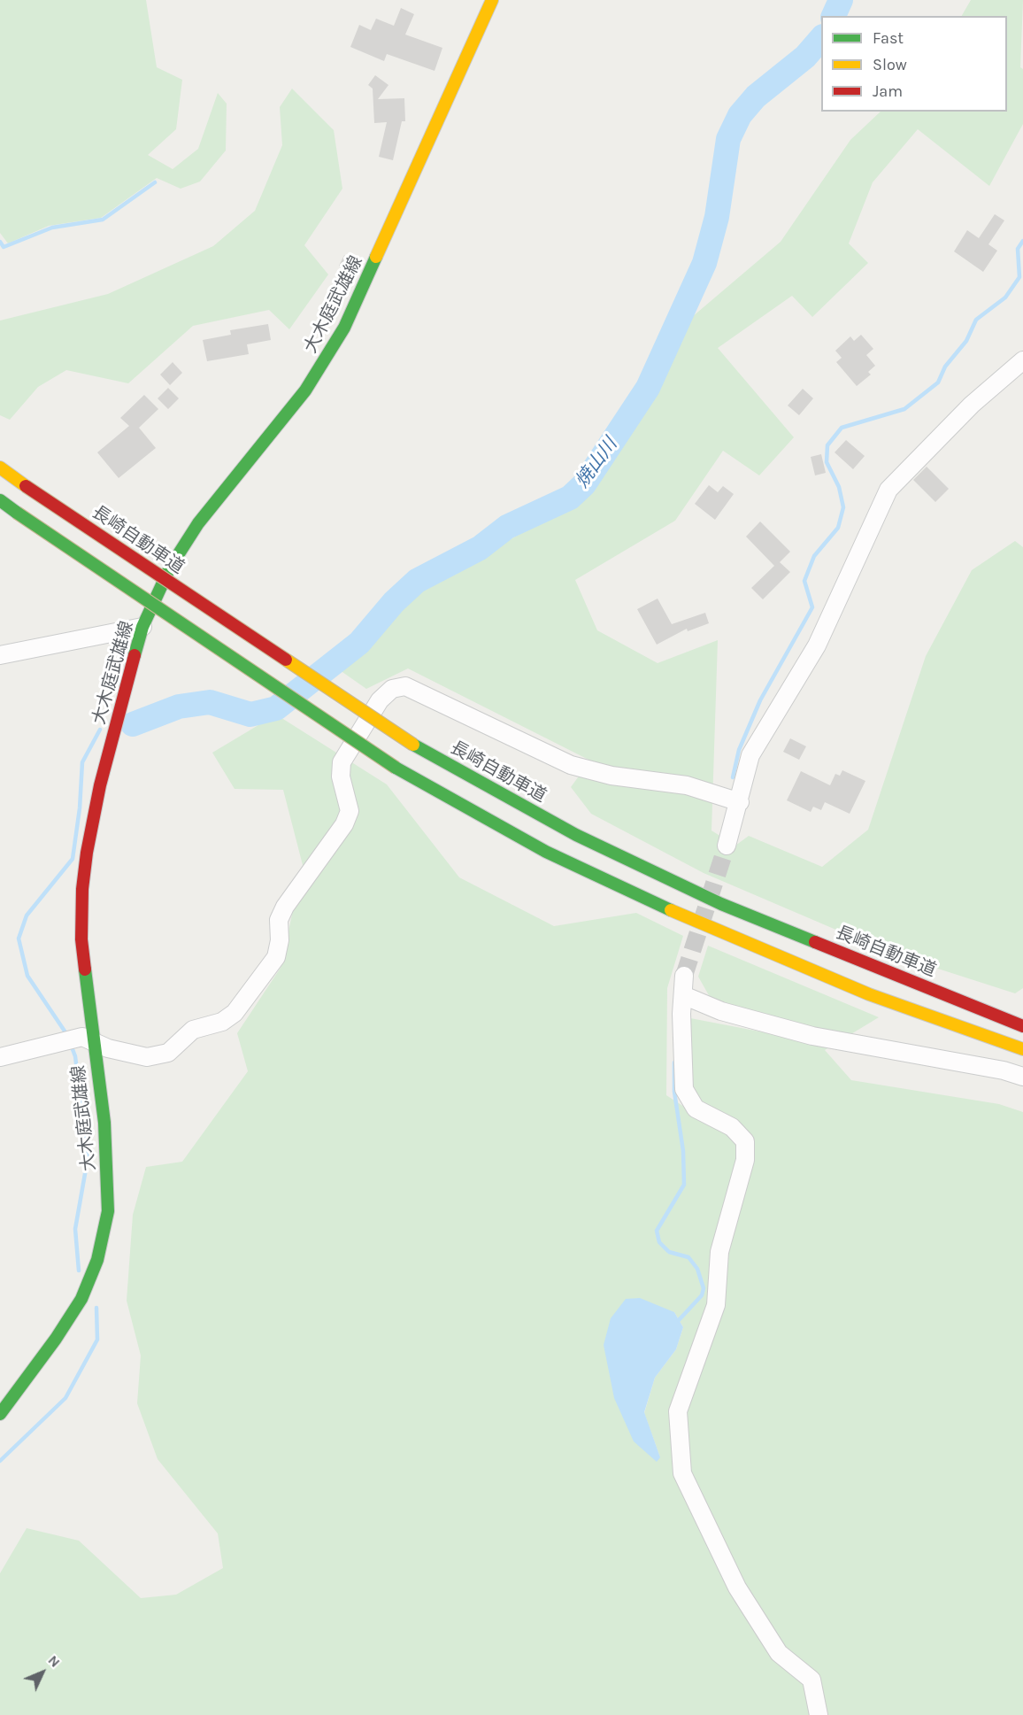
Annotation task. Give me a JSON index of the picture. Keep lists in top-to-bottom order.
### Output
{
  "streets": {
    "main road": ["大木庭武雄線", "長崎自動車道"]
  },
  "water": ["焼山川"],
  "legend": ["Fast", "Slow", "Jam"],
  "north": "top right"
}
